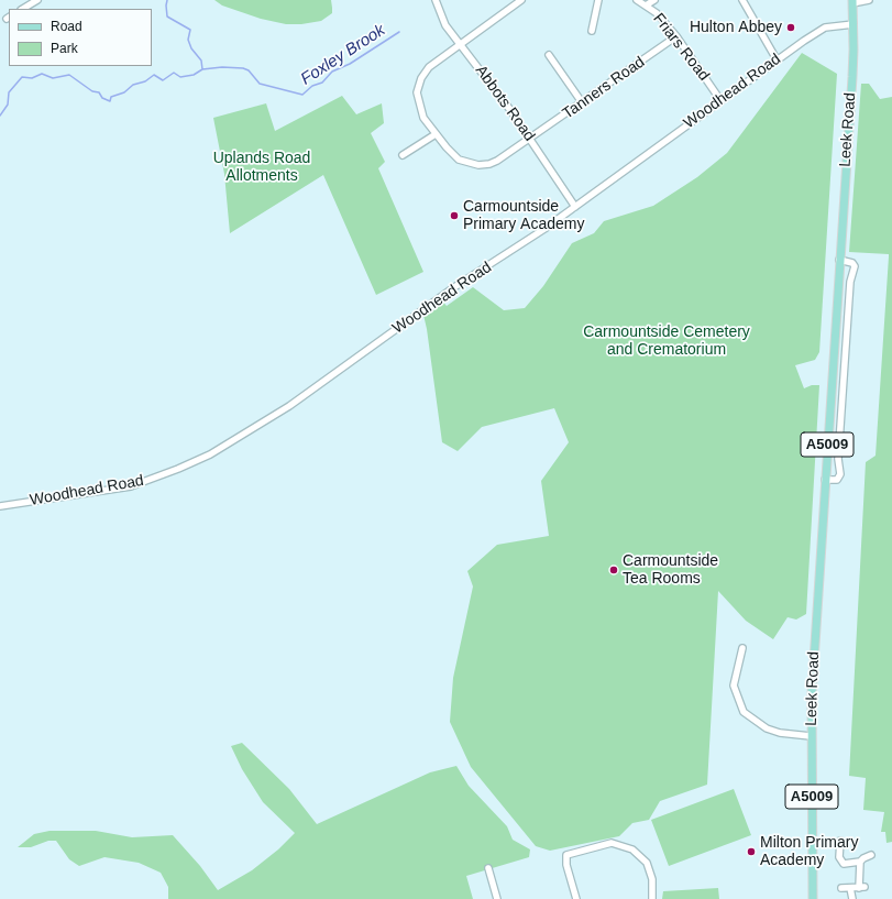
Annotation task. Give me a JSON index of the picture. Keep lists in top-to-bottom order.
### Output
{
  "streets": {
    "main road": ["Leek Road", "A5009"],
    "street": [
      "Friars Road",
      "Tanners Road",
      "Woodhead Road",
      "Abbots Road"
    ]
  },
  "crossings": [
    ["Friars Road", "Tanners Road"],
    ["Friars Road", "Woodhead Road"],
    ["Tanners Road", "Abbots Road"],
    ["Woodhead Road", "Abbots Road"],
    ["Woodhead Road", "Leek Road"]
  ],
  "water": ["Foxley Brook"],
  "parks": ["Uplands Road Allotments", "Carmountside Cemetery and Crematorium"],
  "places": [
    "Hulton Abbey",
    "Carmountside Primary Academy",
    "Carmountside Tea Rooms",
    "Milton Primary Academy"
  ],
  "legend": ["Road", "Park"]
}
